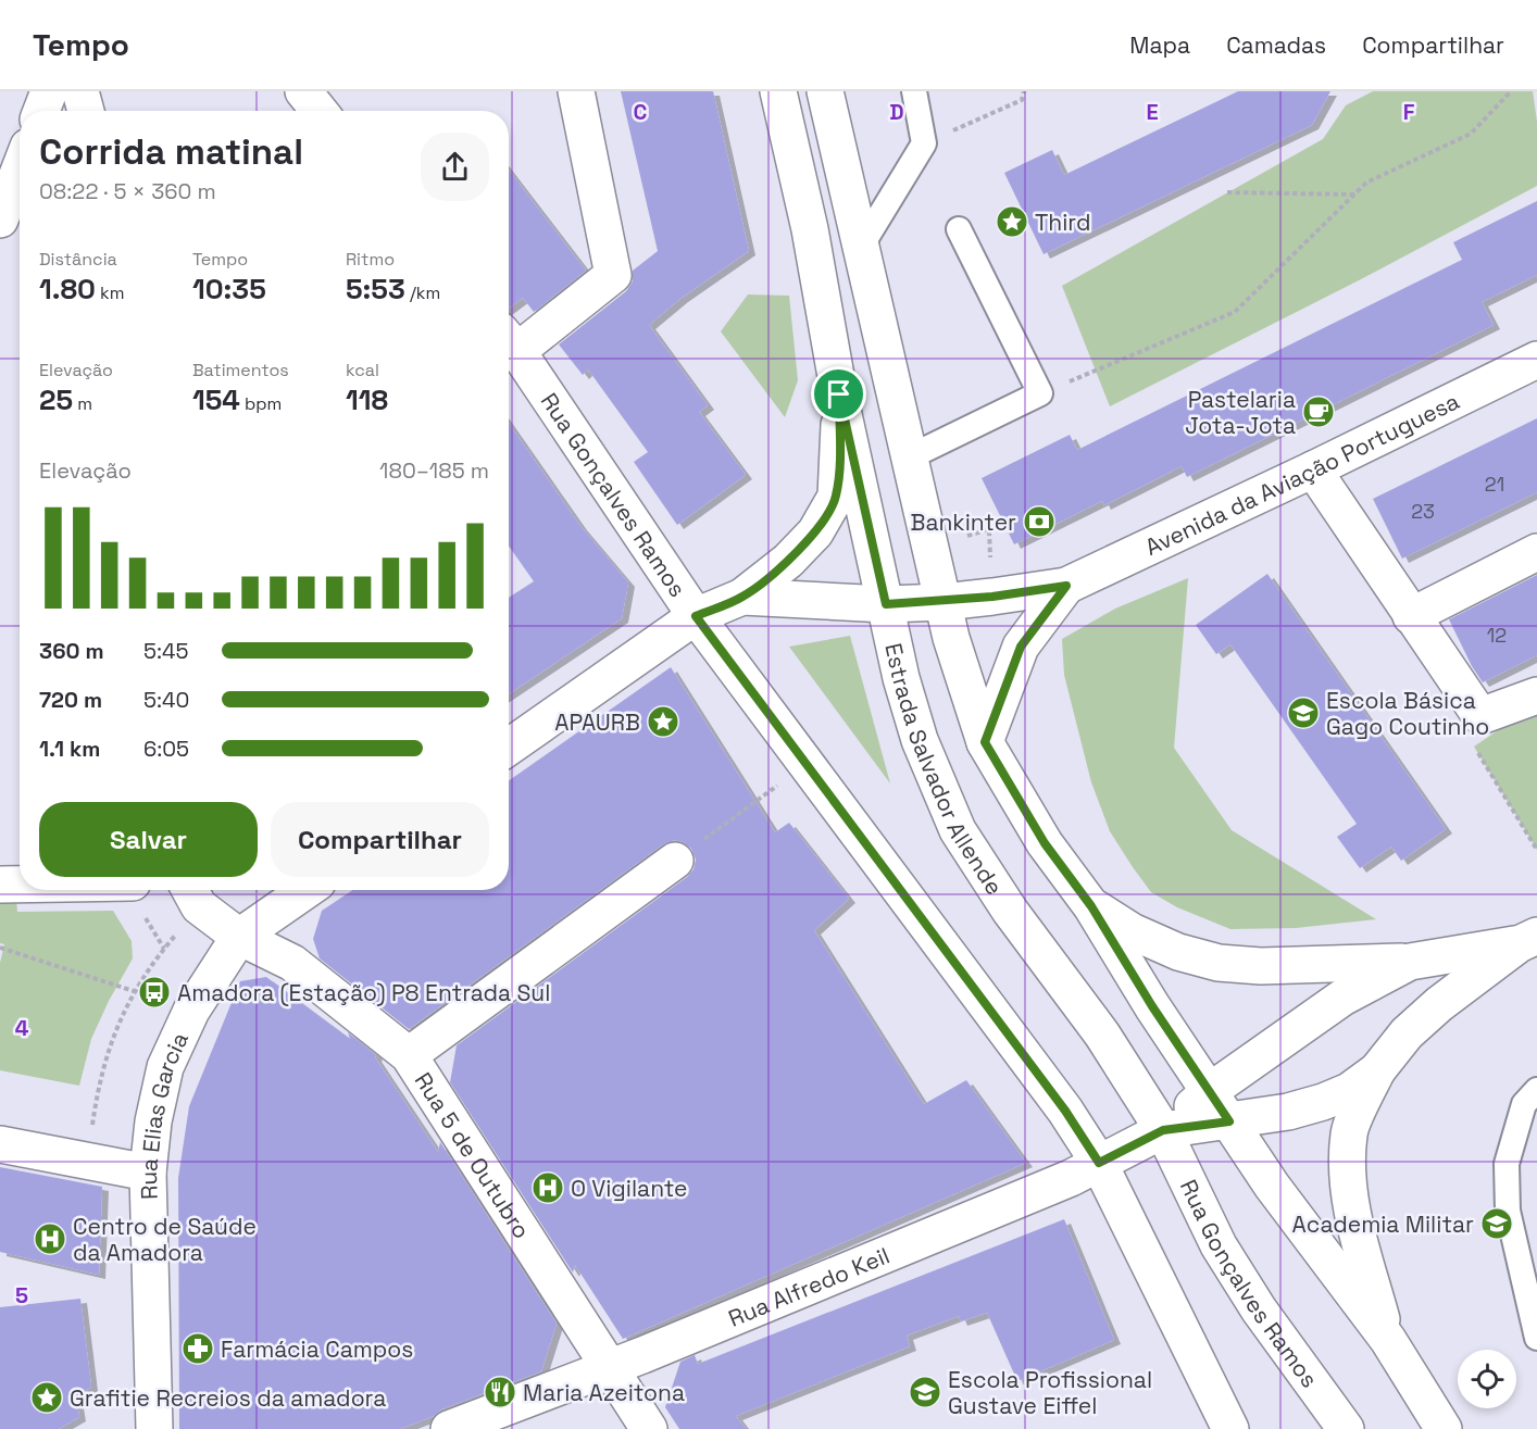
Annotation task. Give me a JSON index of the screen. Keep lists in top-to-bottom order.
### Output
{
  "streets": {
    "street": [
      "Avenida da Aviação Portuguesa",
      "Rua Gonçalves Ramos",
      "Estrada Salvador Allende",
      "Rua Elias Garcia",
      "Rua 5 de Outubro",
      "Rua Alfredo Keil"
    ]
  },
  "crossings": [
    ["Avenida da Aviação Portuguesa", "Estrada Salvador Allende"],
    ["Rua Gonçalves Ramos", "Estrada Salvador Allende"],
    ["Rua Gonçalves Ramos", "Rua Alfredo Keil"],
    ["Estrada Salvador Allende", "Rua Alfredo Keil"],
    ["Rua Elias Garcia", "Rua 5 de Outubro"],
    ["Rua 5 de Outubro", "Rua Alfredo Keil"]
  ],
  "places": {
    "place": ["Third", "APAURB", "Grafitie Recreios da amadora"],
    "cafe": ["Pastelaria Jota-Jota"],
    "bank": ["Bankinter"],
    "school or university": ["Escola Básica Gago Coutinho", "Academia Militar", "Escola Profissional Gustave Eiffel"],
    "bus stop": ["Amadora (Estação) P8 Entrada Sul"],
    "hospital": ["O Vigilante", "Centro de Saúde da Amadora"],
    "pharmacy": ["Farmácia Campos"],
    "restaurant": ["Maria Azeitona"]
  },
  "house_numbers": ["21", "23", "12"],
  "page": {
    "header": "Tempo",
    "nav": ["Mapa", "Camadas", "Compartilhar"],
    "heading": ["Corrida matinal", "08:22 · 5 × 360 m"],
    "stats": [
      ["Distância", "1.80 km"],
      ["Tempo", "10:35"],
      ["Ritmo", "5:53 /km"],
      ["Elevação", "25 m"],
      ["Batimentos", "154 bpm"],
      ["kcal", "118"]
    ],
    "chart": ["Elevação", "180–185 m"],
    "list": [
      {
        "name": "360 m",
        "note": "5:45"
      },
      {
        "name": "720 m",
        "note": "5:40"
      },
      {
        "name": "1.1 km",
        "note": "6:05"
      }
    ],
    "buttons": ["Salvar", "Compartilhar"]
  },
  "grid": {
    "columns": [
      "C",
      "D",
      "E",
      "F"
    ],
    "rows": ["4", "5"]
  }
}
